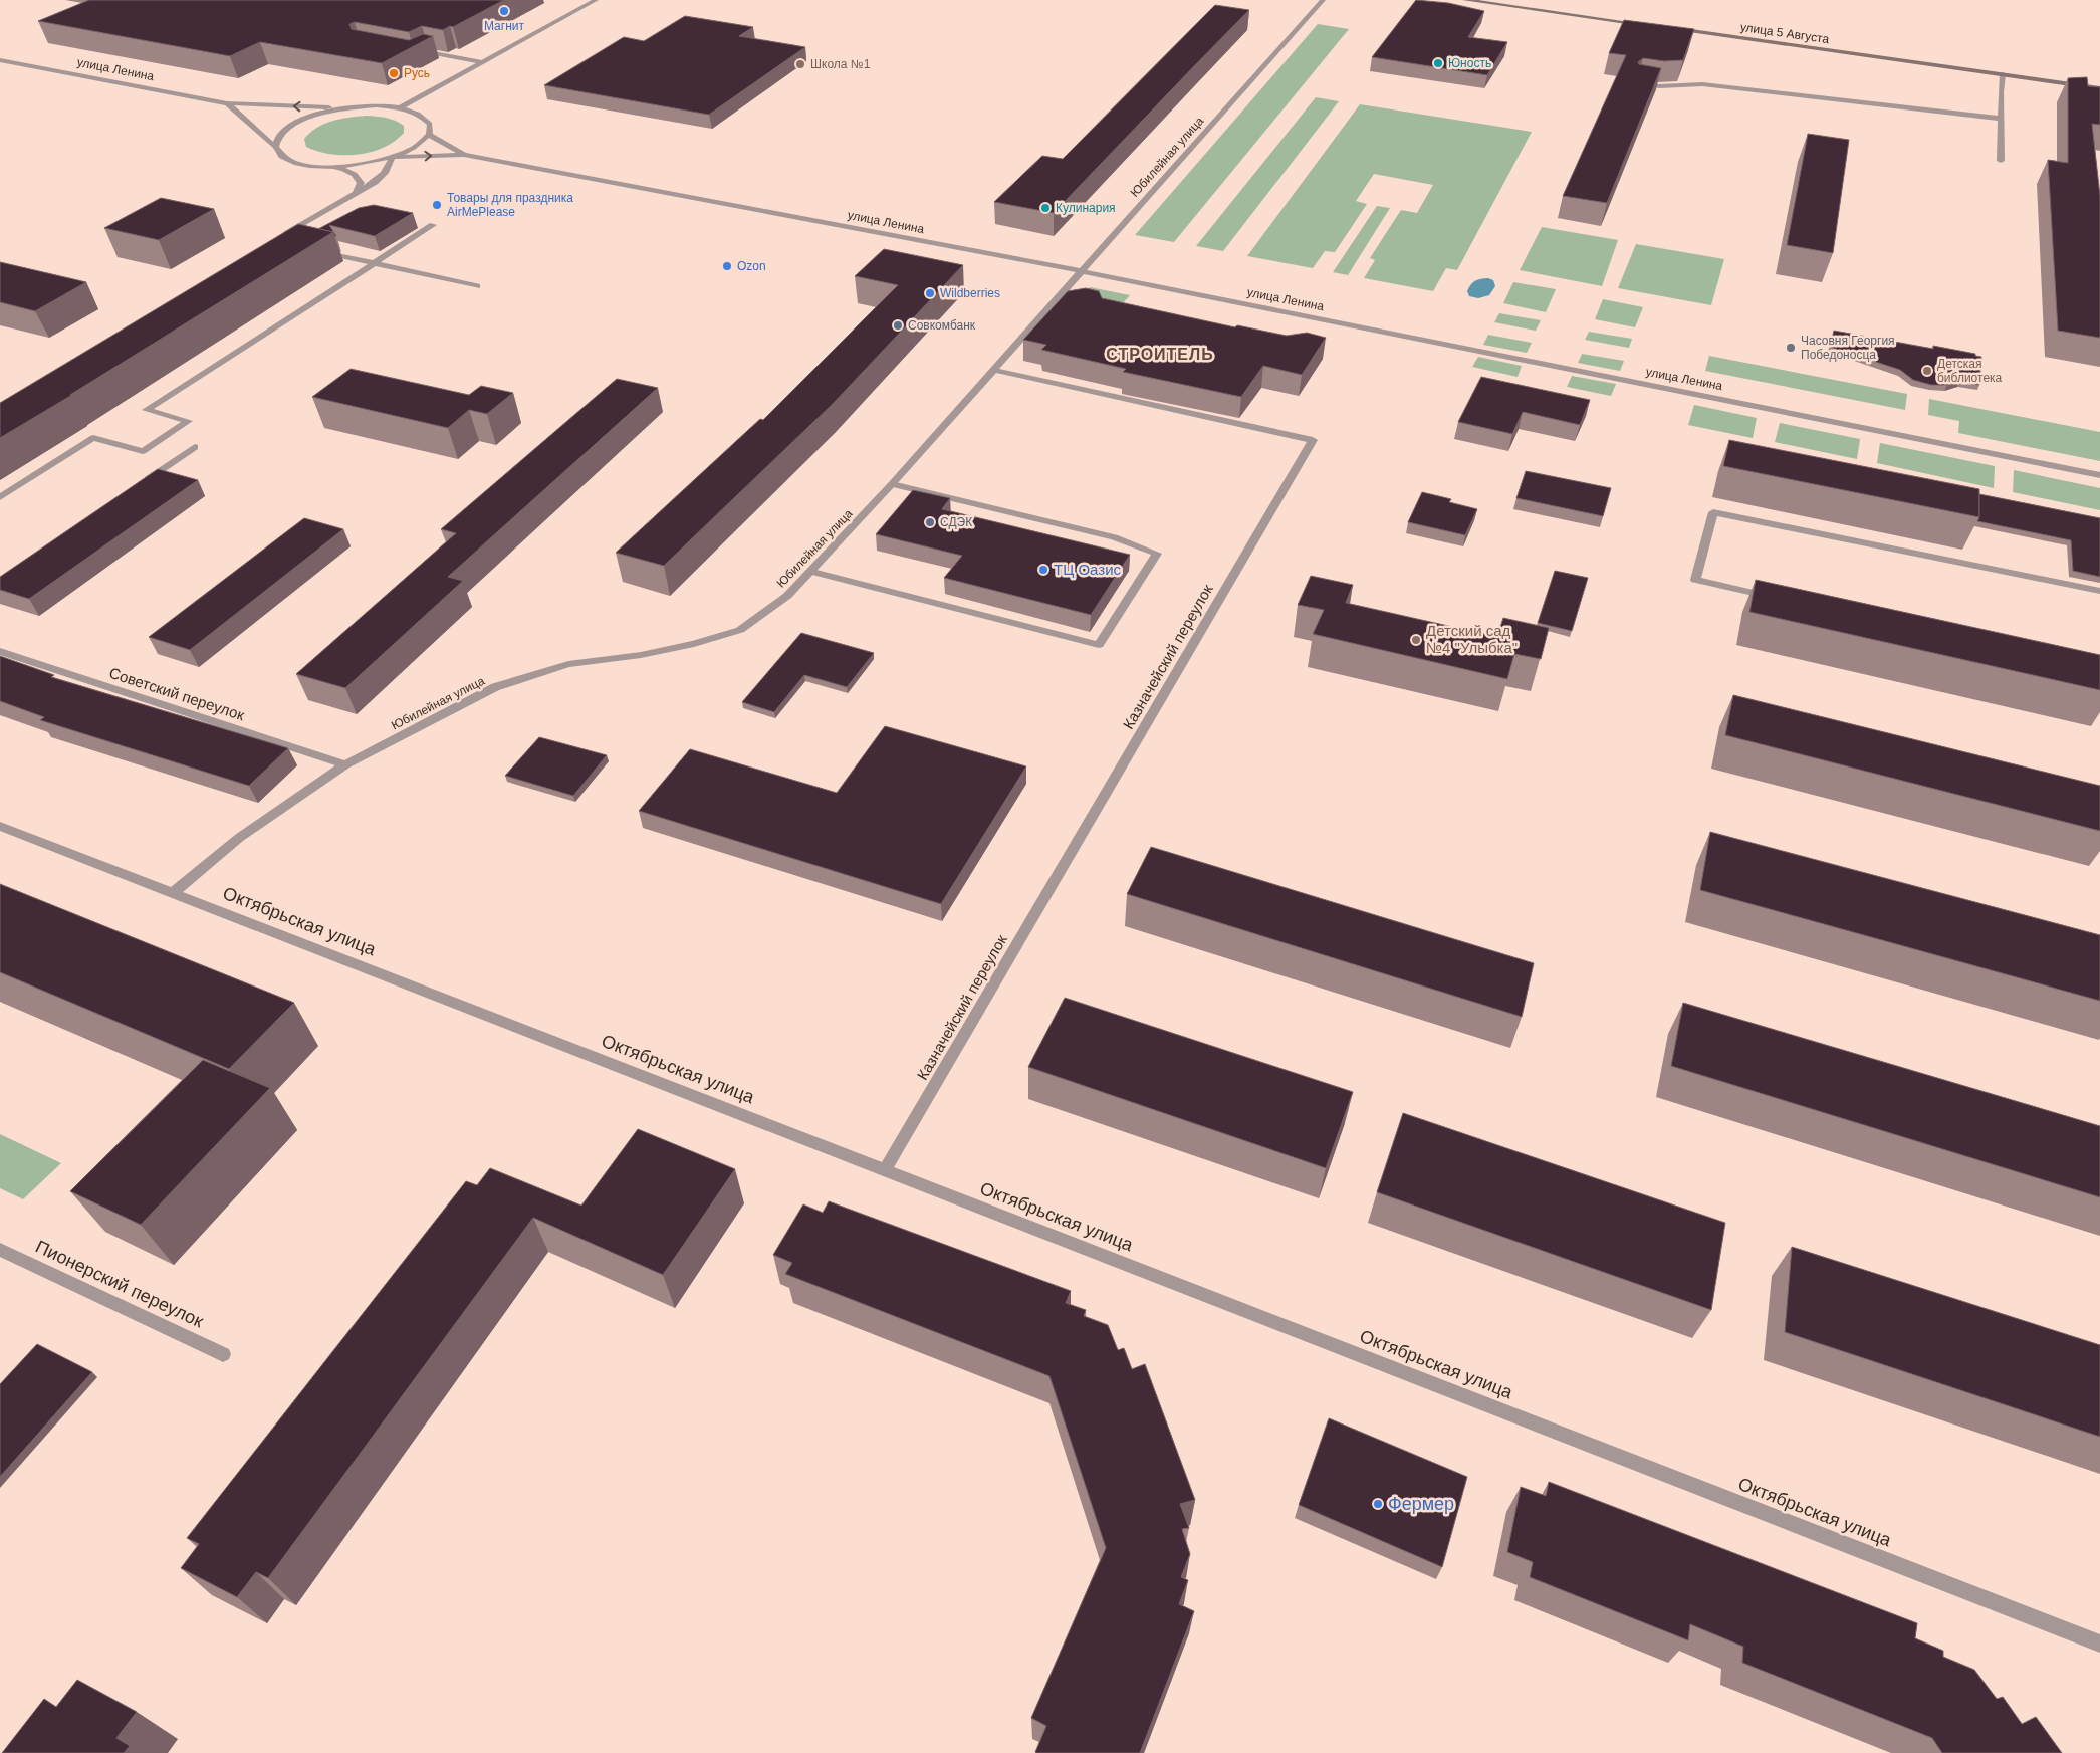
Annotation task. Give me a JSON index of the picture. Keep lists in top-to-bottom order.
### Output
{
  "streets": {
    "street": [
      "улица 5 Августа",
      "улица Ленина",
      "Юбилейная улица",
      "Казначейский переулок",
      "Советский переулок",
      "Октябрьская улица",
      "Пионерский переулок"
    ]
  },
  "crossings": [
    ["улица Ленина", "Юбилейная улица"],
    ["Юбилейная улица", "Казначейский переулок"],
    ["Юбилейная улица", "Советский переулок"],
    ["Юбилейная улица", "Октябрьская улица"],
    ["Казначейский переулок", "Октябрьская улица"]
  ],
  "districts": ["СТРОИТЕЛЬ"],
  "places": [
    "Магнит",
    "Юность",
    "Школа №1",
    "Русь",
    "Товары для праздника AirMePlease",
    "Кулинария",
    "Ozon",
    "Wildberries",
    "Совкомбанк",
    "Часовня Георгия Победоносца",
    "Детская библиотека",
    "СДЭК",
    "ТЦ Оазис",
    "Детский сад №4 \"Улыбка\"",
    "Фермер"
  ]
}
